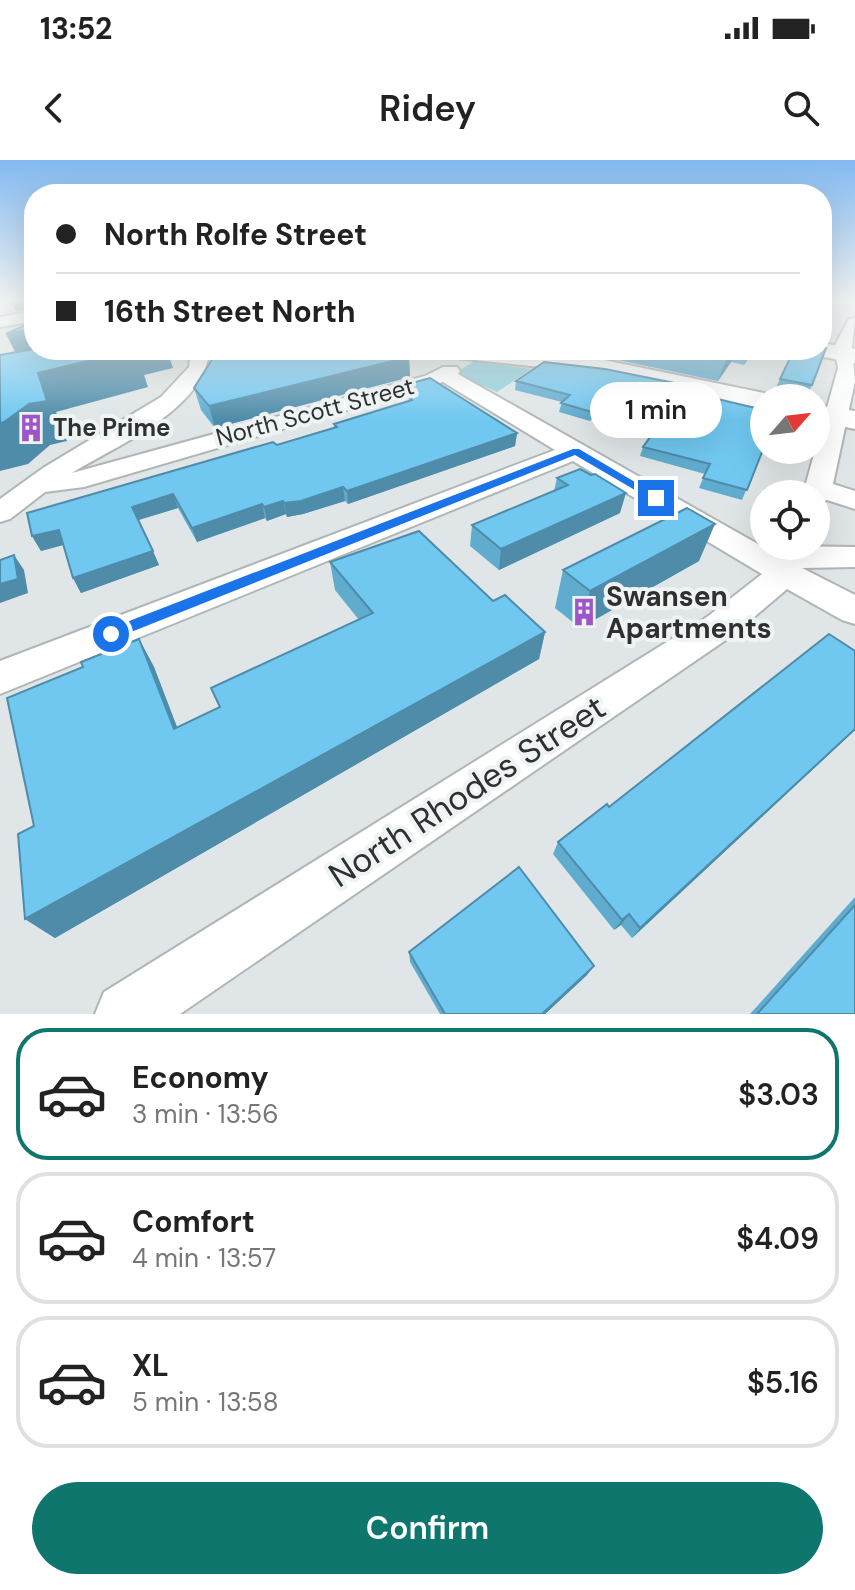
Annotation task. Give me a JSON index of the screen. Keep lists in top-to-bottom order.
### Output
{
  "streets": {
    "street": ["North Scott Street", "North Rhodes Street"]
  },
  "places": {
    "building": ["The Prime", "Swansen Apartments"]
  },
  "north": "top right",
  "page": {
    "status": "13:52",
    "header": "Ridey",
    "banner": ["North Rolfe Street", "16th Street North"],
    "bubble": "1 min",
    "list": [
      {
        "name": "Economy",
        "note": "3 min · 13:56",
        "value": "$3.03"
      },
      {
        "name": "Comfort",
        "note": "4 min · 13:57",
        "value": "$4.09"
      },
      {
        "name": "XL",
        "note": "5 min · 13:58",
        "value": "$5.16"
      }
    ],
    "buttons": "Confirm"
  }
}
